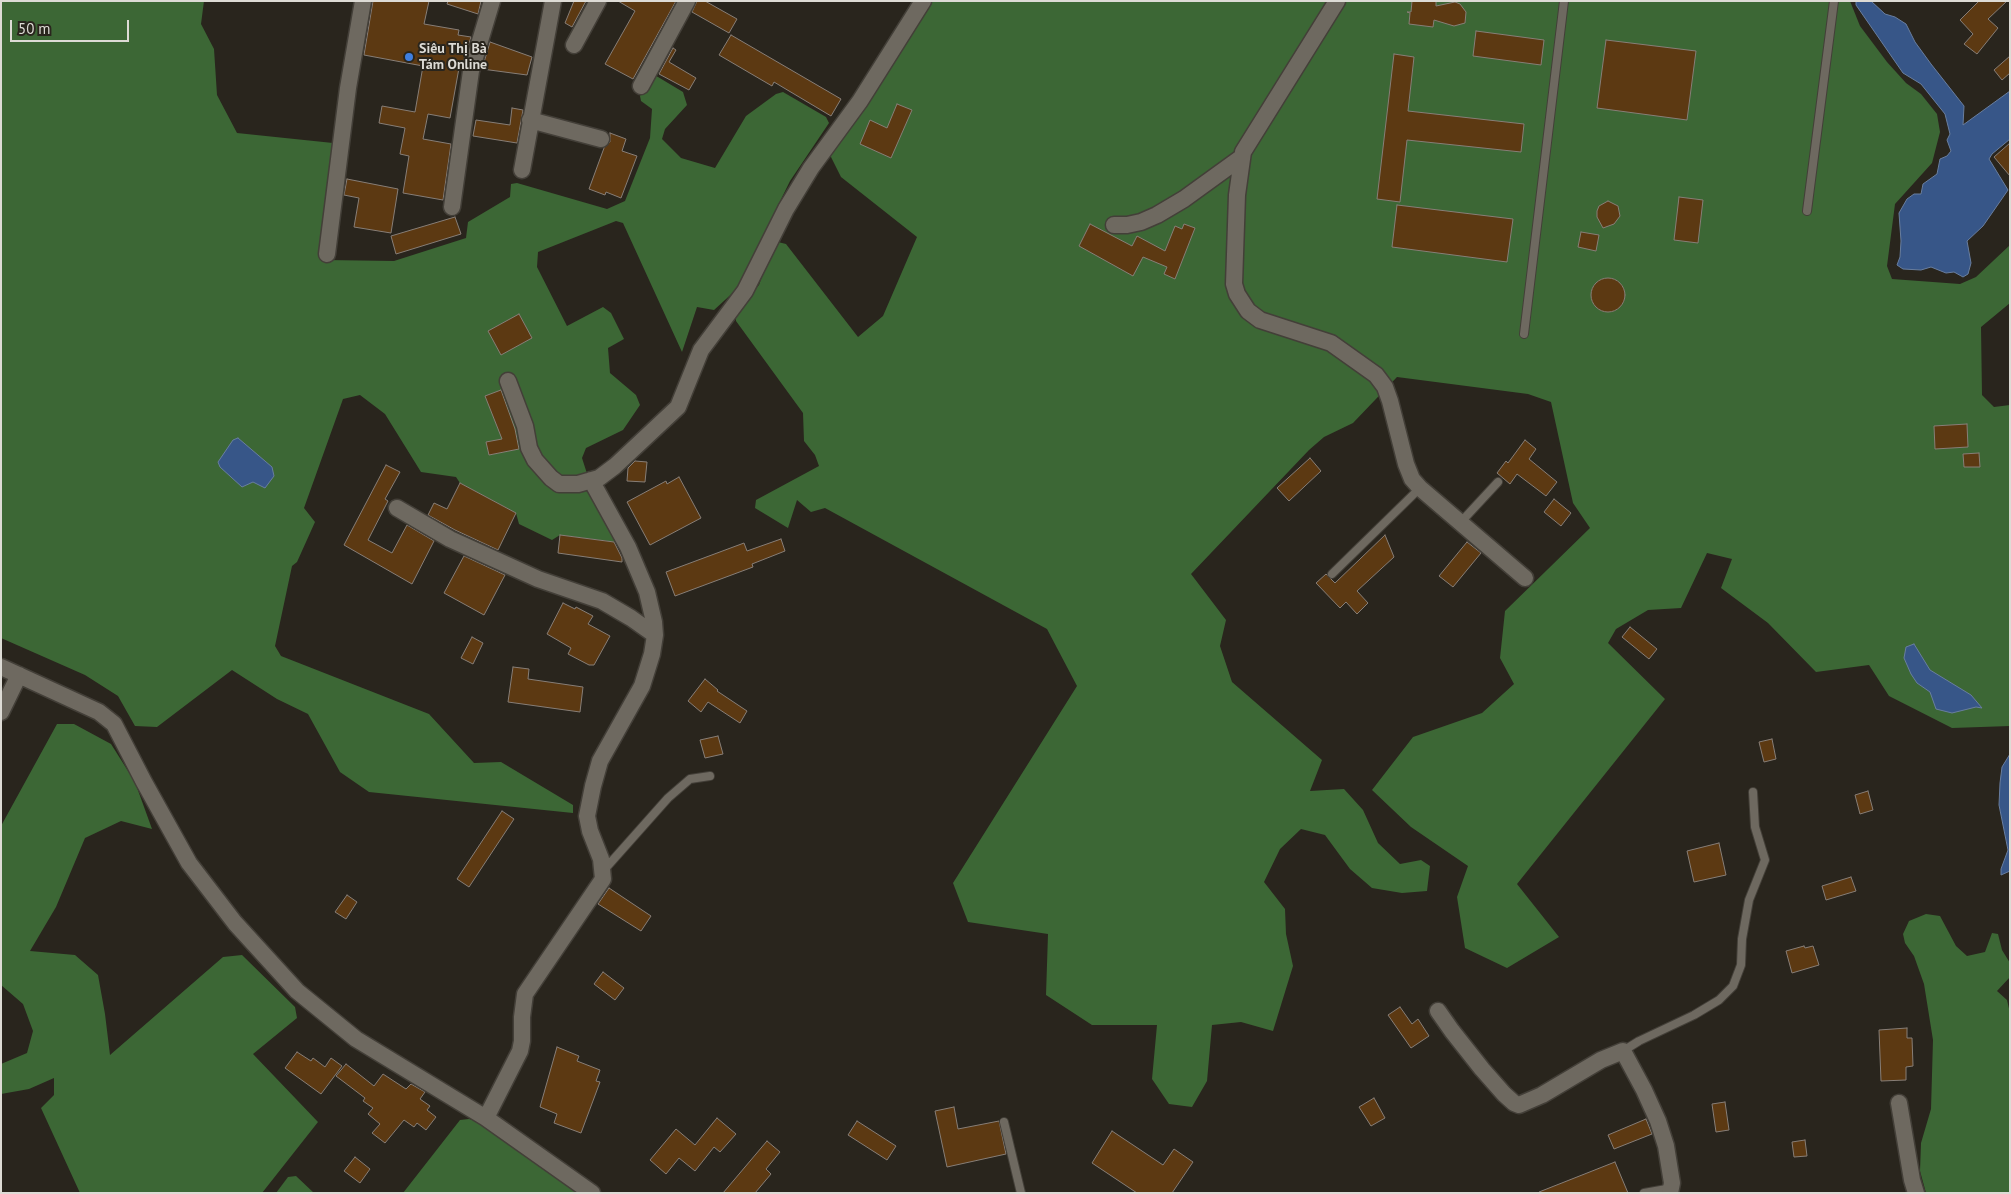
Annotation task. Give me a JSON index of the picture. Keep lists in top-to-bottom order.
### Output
{
  "places": ["Siêu Thị Bà Tám Online"],
  "scale_bar": "50 m"
}
